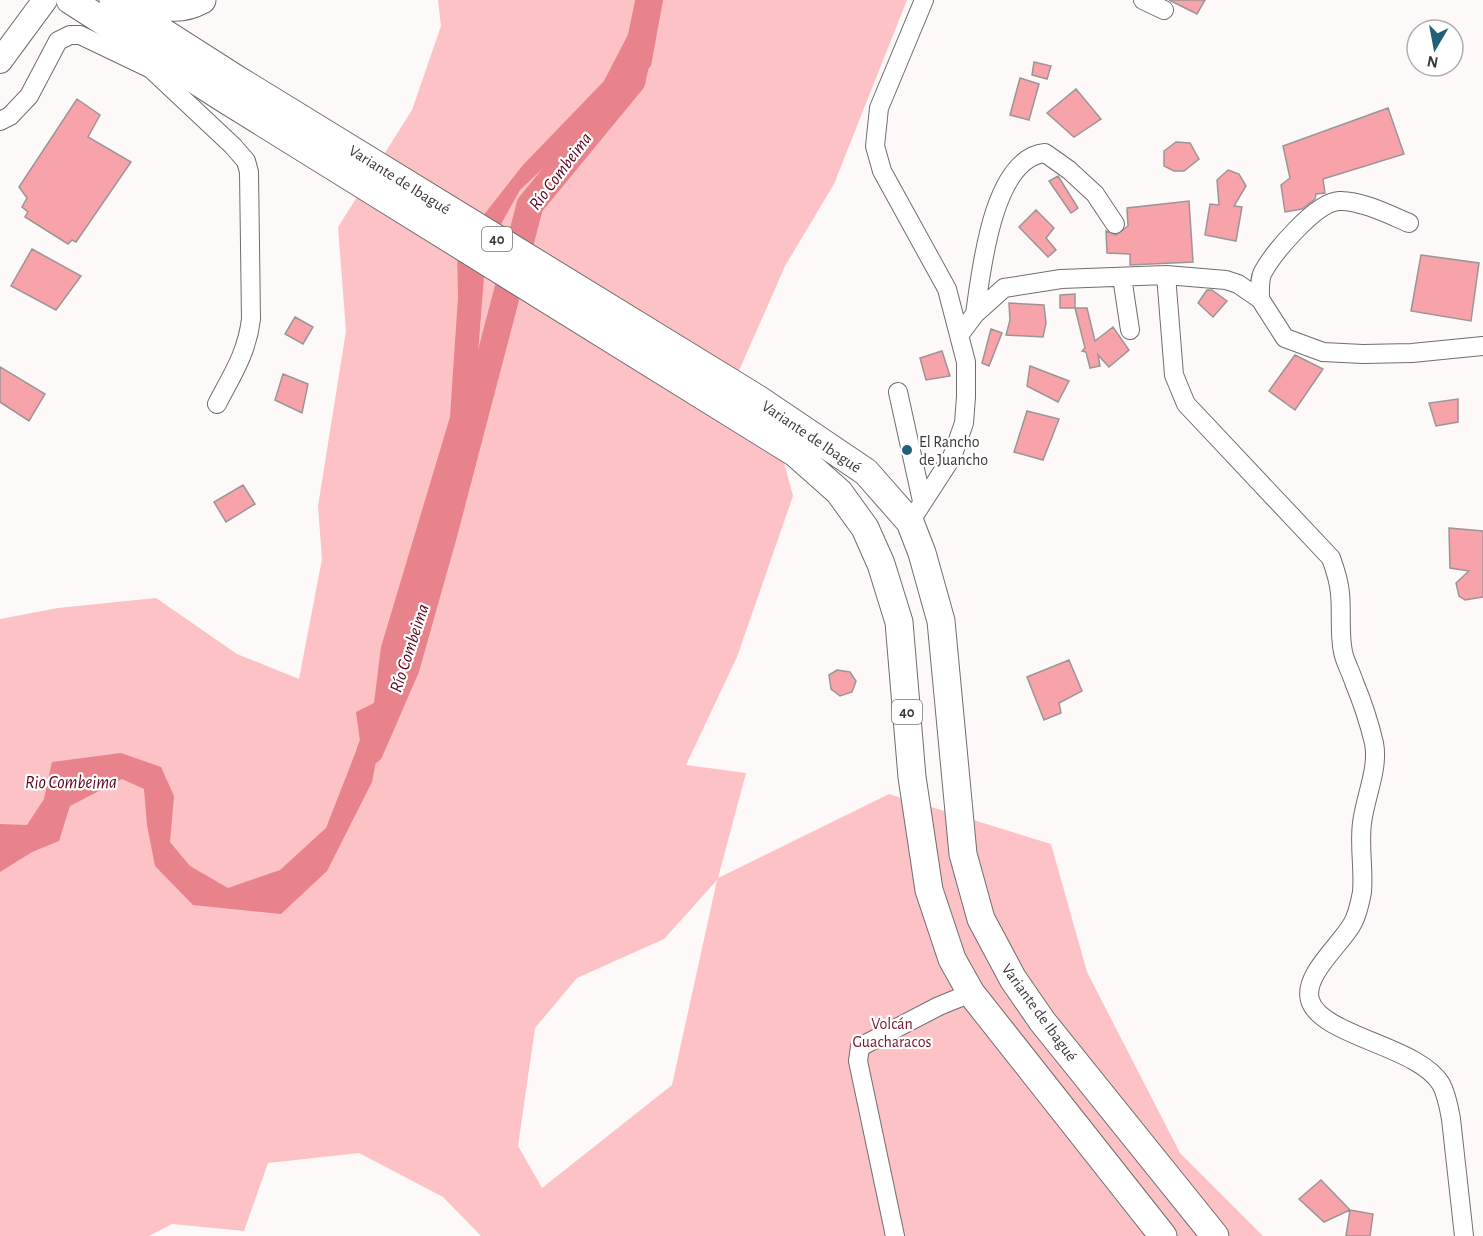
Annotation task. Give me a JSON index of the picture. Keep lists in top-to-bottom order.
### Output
{
  "streets": {
    "highway": ["Variante de Ibagué", "40"]
  },
  "water": ["Río Combeima", "Rio Combeima"],
  "parks": ["Volcán Guacharacos"],
  "places": ["El Rancho de Juancho"],
  "north": "bottom"
}
